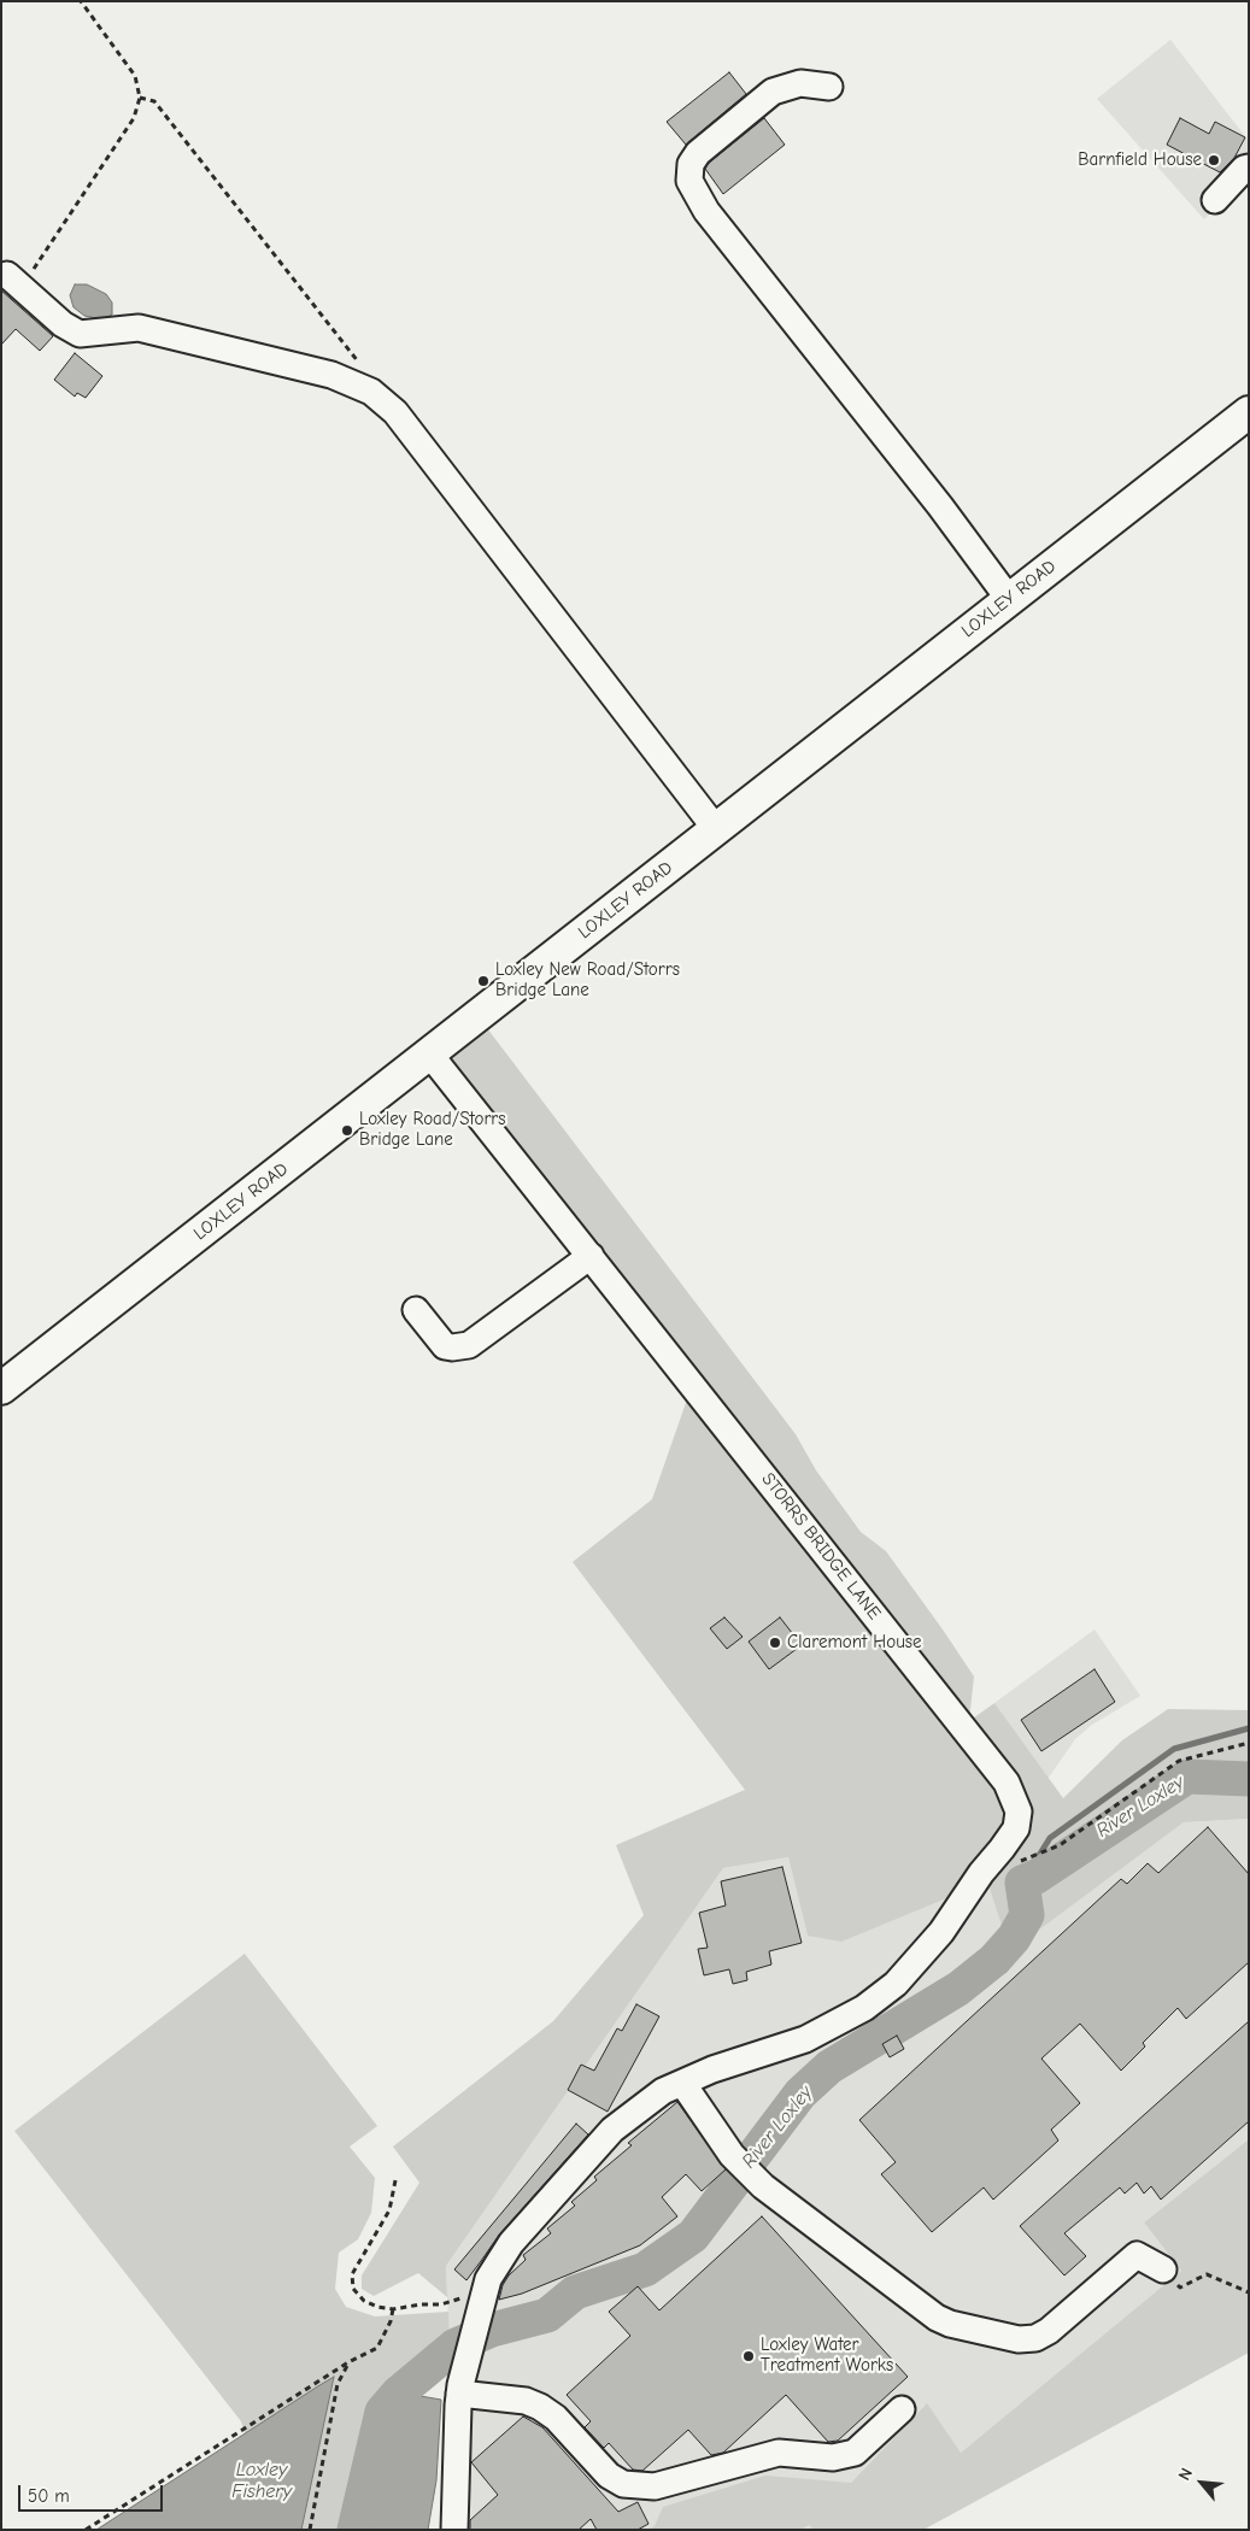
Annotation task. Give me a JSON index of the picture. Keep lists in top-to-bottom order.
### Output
{
  "streets": {
    "main road": ["LOXLEY ROAD"],
    "street": ["STORRS BRIDGE LANE"]
  },
  "crossings": [
    ["LOXLEY ROAD", "STORRS BRIDGE LANE"]
  ],
  "water": ["River Loxley", "Loxley Fishery"],
  "places": [
    "Barnfield House",
    "Loxley New Road/Storrs Bridge Lane",
    "Loxley Road/Storrs Bridge Lane",
    "Claremont House",
    "Loxley Water Treatment Works"
  ],
  "scale_bar": "50 m",
  "north": "top left"
}
